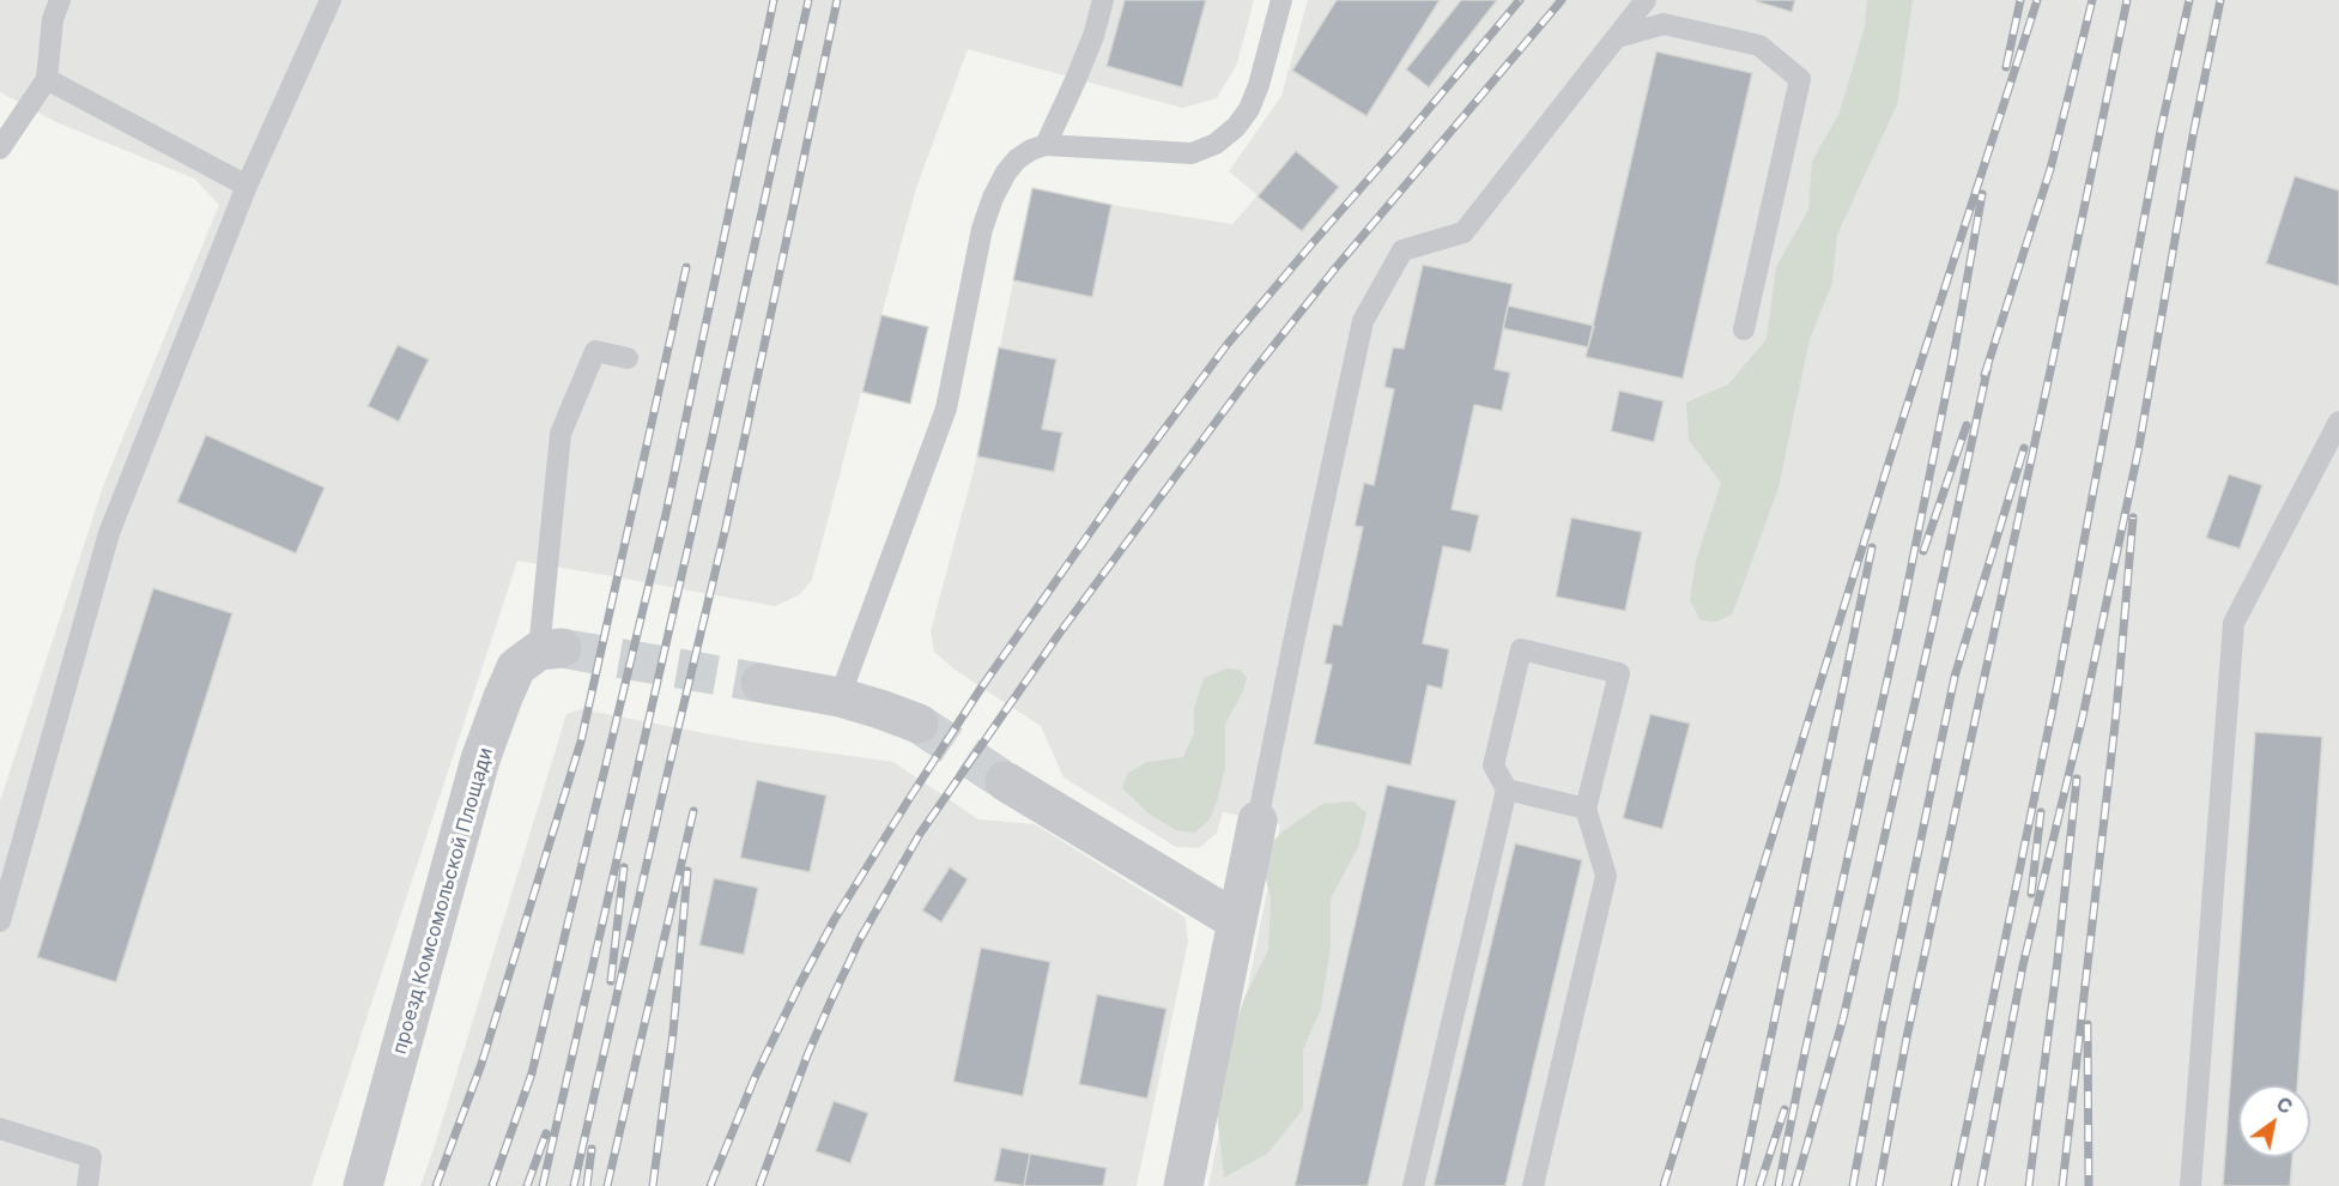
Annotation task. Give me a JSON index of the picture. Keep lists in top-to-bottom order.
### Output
{
  "streets": {
    "street": ["проезд Комсомольской Площади"]
  },
  "north": "top right"
}
